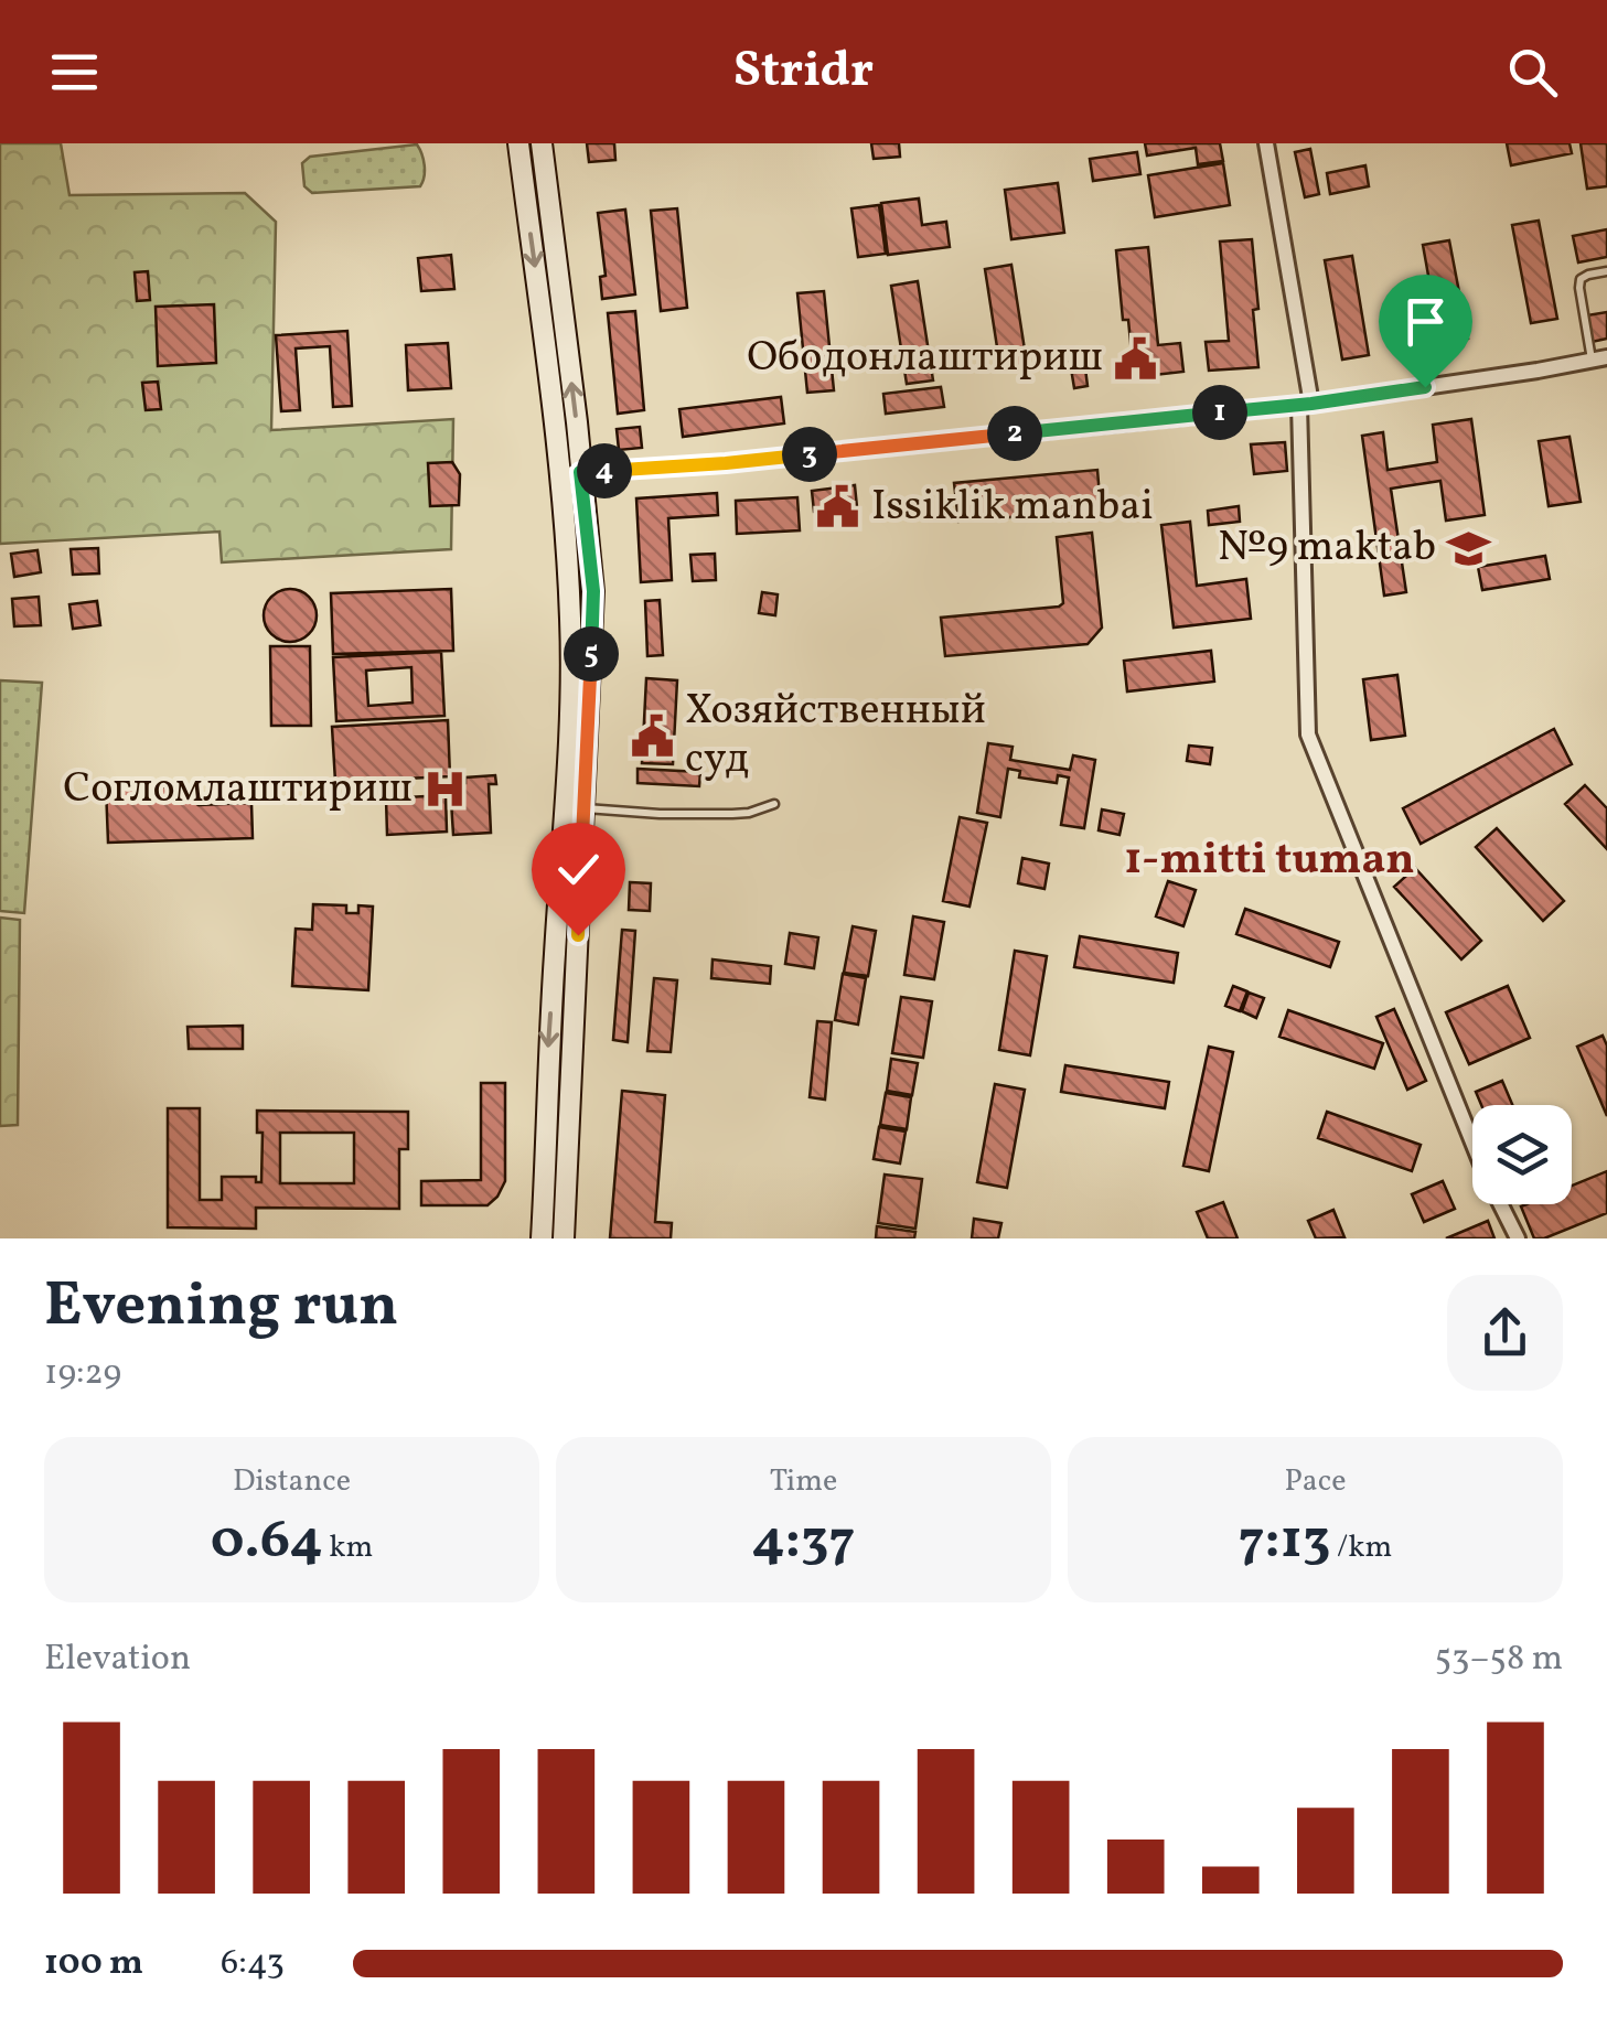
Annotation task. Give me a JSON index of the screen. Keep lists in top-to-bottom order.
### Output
{
  "districts": ["1-mitti tuman"],
  "places": {
    "public building": ["Ободонлаштириш", "Issiklik manbai", "Хозяйственный суд"],
    "school or university": ["№9 maktab"],
    "hospital": ["Согломлаштириш"]
  },
  "page": {
    "header": "Stridr",
    "pins": [
      "1",
      "2",
      "3",
      "4",
      "5"
    ],
    "heading": ["Evening run", "19:29"],
    "stats": [
      ["Distance", "0.64 km"],
      ["Time", "4:37"],
      ["Pace", "7:13 /km"]
    ],
    "chart": ["Elevation", "53–58 m"],
    "list": [
      {
        "name": "100 m",
        "note": "6:43"
      }
    ]
  }
}
